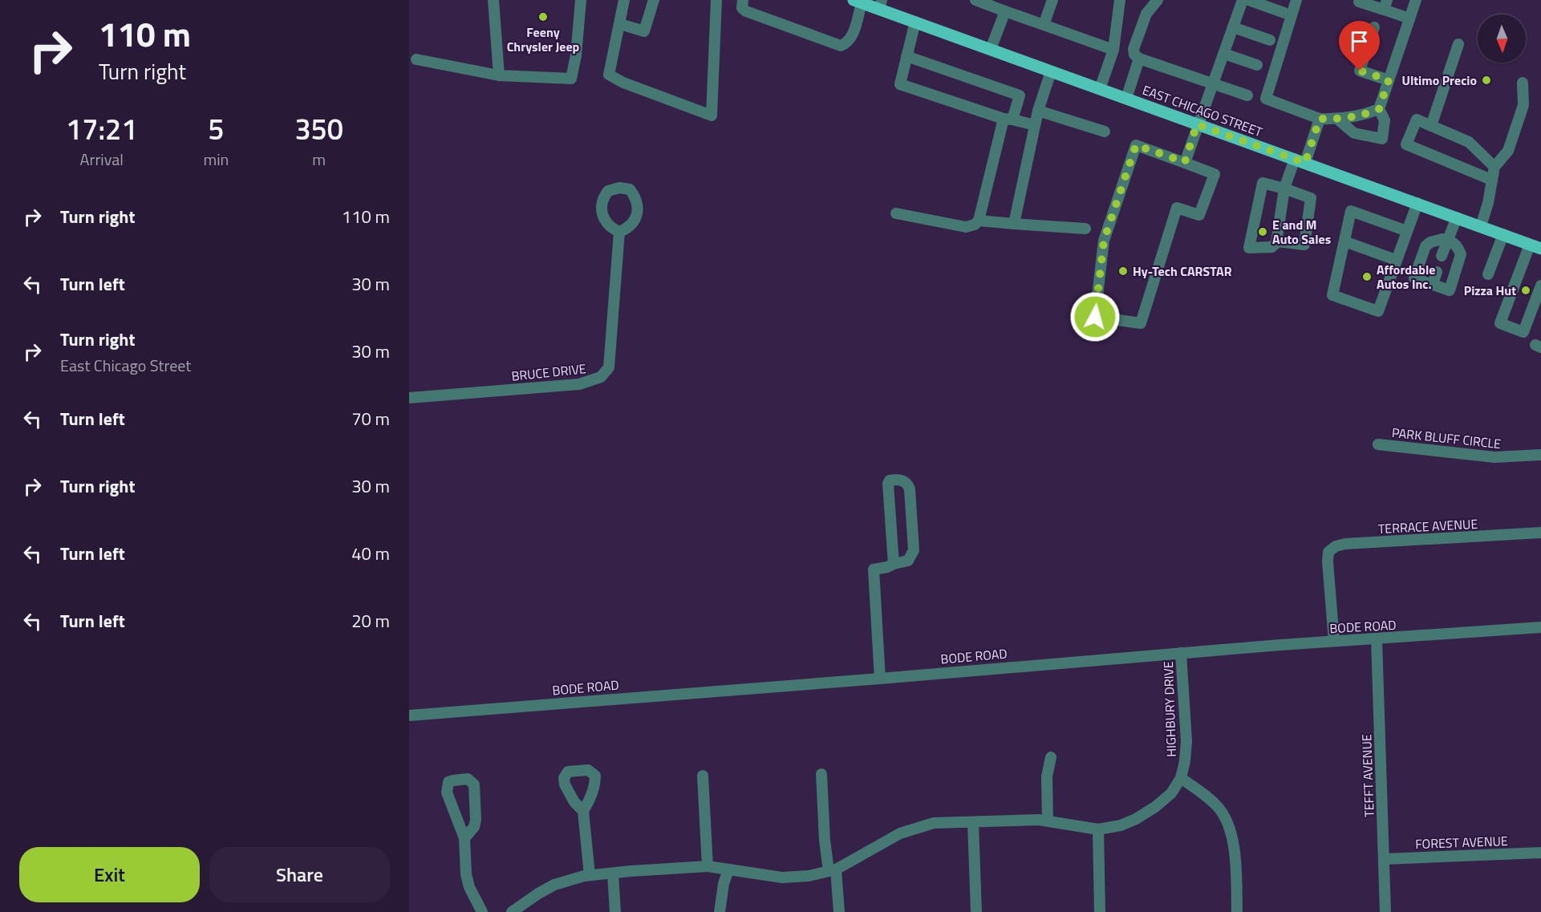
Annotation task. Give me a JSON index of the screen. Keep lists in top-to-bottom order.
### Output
{
  "streets": {
    "main road": ["EAST CHICAGO STREET"],
    "street": [
      "BRUCE DRIVE",
      "PARK BLUFF CIRCLE",
      "TERRACE AVENUE",
      "BODE ROAD",
      "HIGHBURY DRIVE",
      "TEFFT AVENUE",
      "FOREST AVENUE"
    ]
  },
  "crossings": [
    ["TERRACE AVENUE", "BODE ROAD"],
    ["BODE ROAD", "HIGHBURY DRIVE"],
    ["BODE ROAD", "TEFFT AVENUE"],
    ["TEFFT AVENUE", "FOREST AVENUE"]
  ],
  "places": [
    "Feeny Chrysler Jeep",
    "Ultimo Precio",
    "E and M Auto Sales",
    "Hy-Tech CARSTAR",
    "Affordable Autos Inc.",
    "Pizza Hut"
  ],
  "north": "bottom",
  "page": {
    "turn": ["110 m", "Turn right"],
    "eta": [
      "17:21",
      "Arrival",
      "5",
      "min",
      "350",
      "m"
    ],
    "list": [
      {
        "name": "Turn right",
        "value": "110 m"
      },
      {
        "name": "Turn left",
        "value": "30 m"
      },
      {
        "name": "Turn right",
        "note": "East Chicago Street",
        "value": "30 m"
      },
      {
        "name": "Turn left",
        "value": "70 m"
      },
      {
        "name": "Turn right",
        "value": "30 m"
      },
      {
        "name": "Turn left",
        "value": "40 m"
      },
      {
        "name": "Turn left",
        "value": "20 m"
      }
    ],
    "buttons": ["Exit", "Share"]
  }
}
